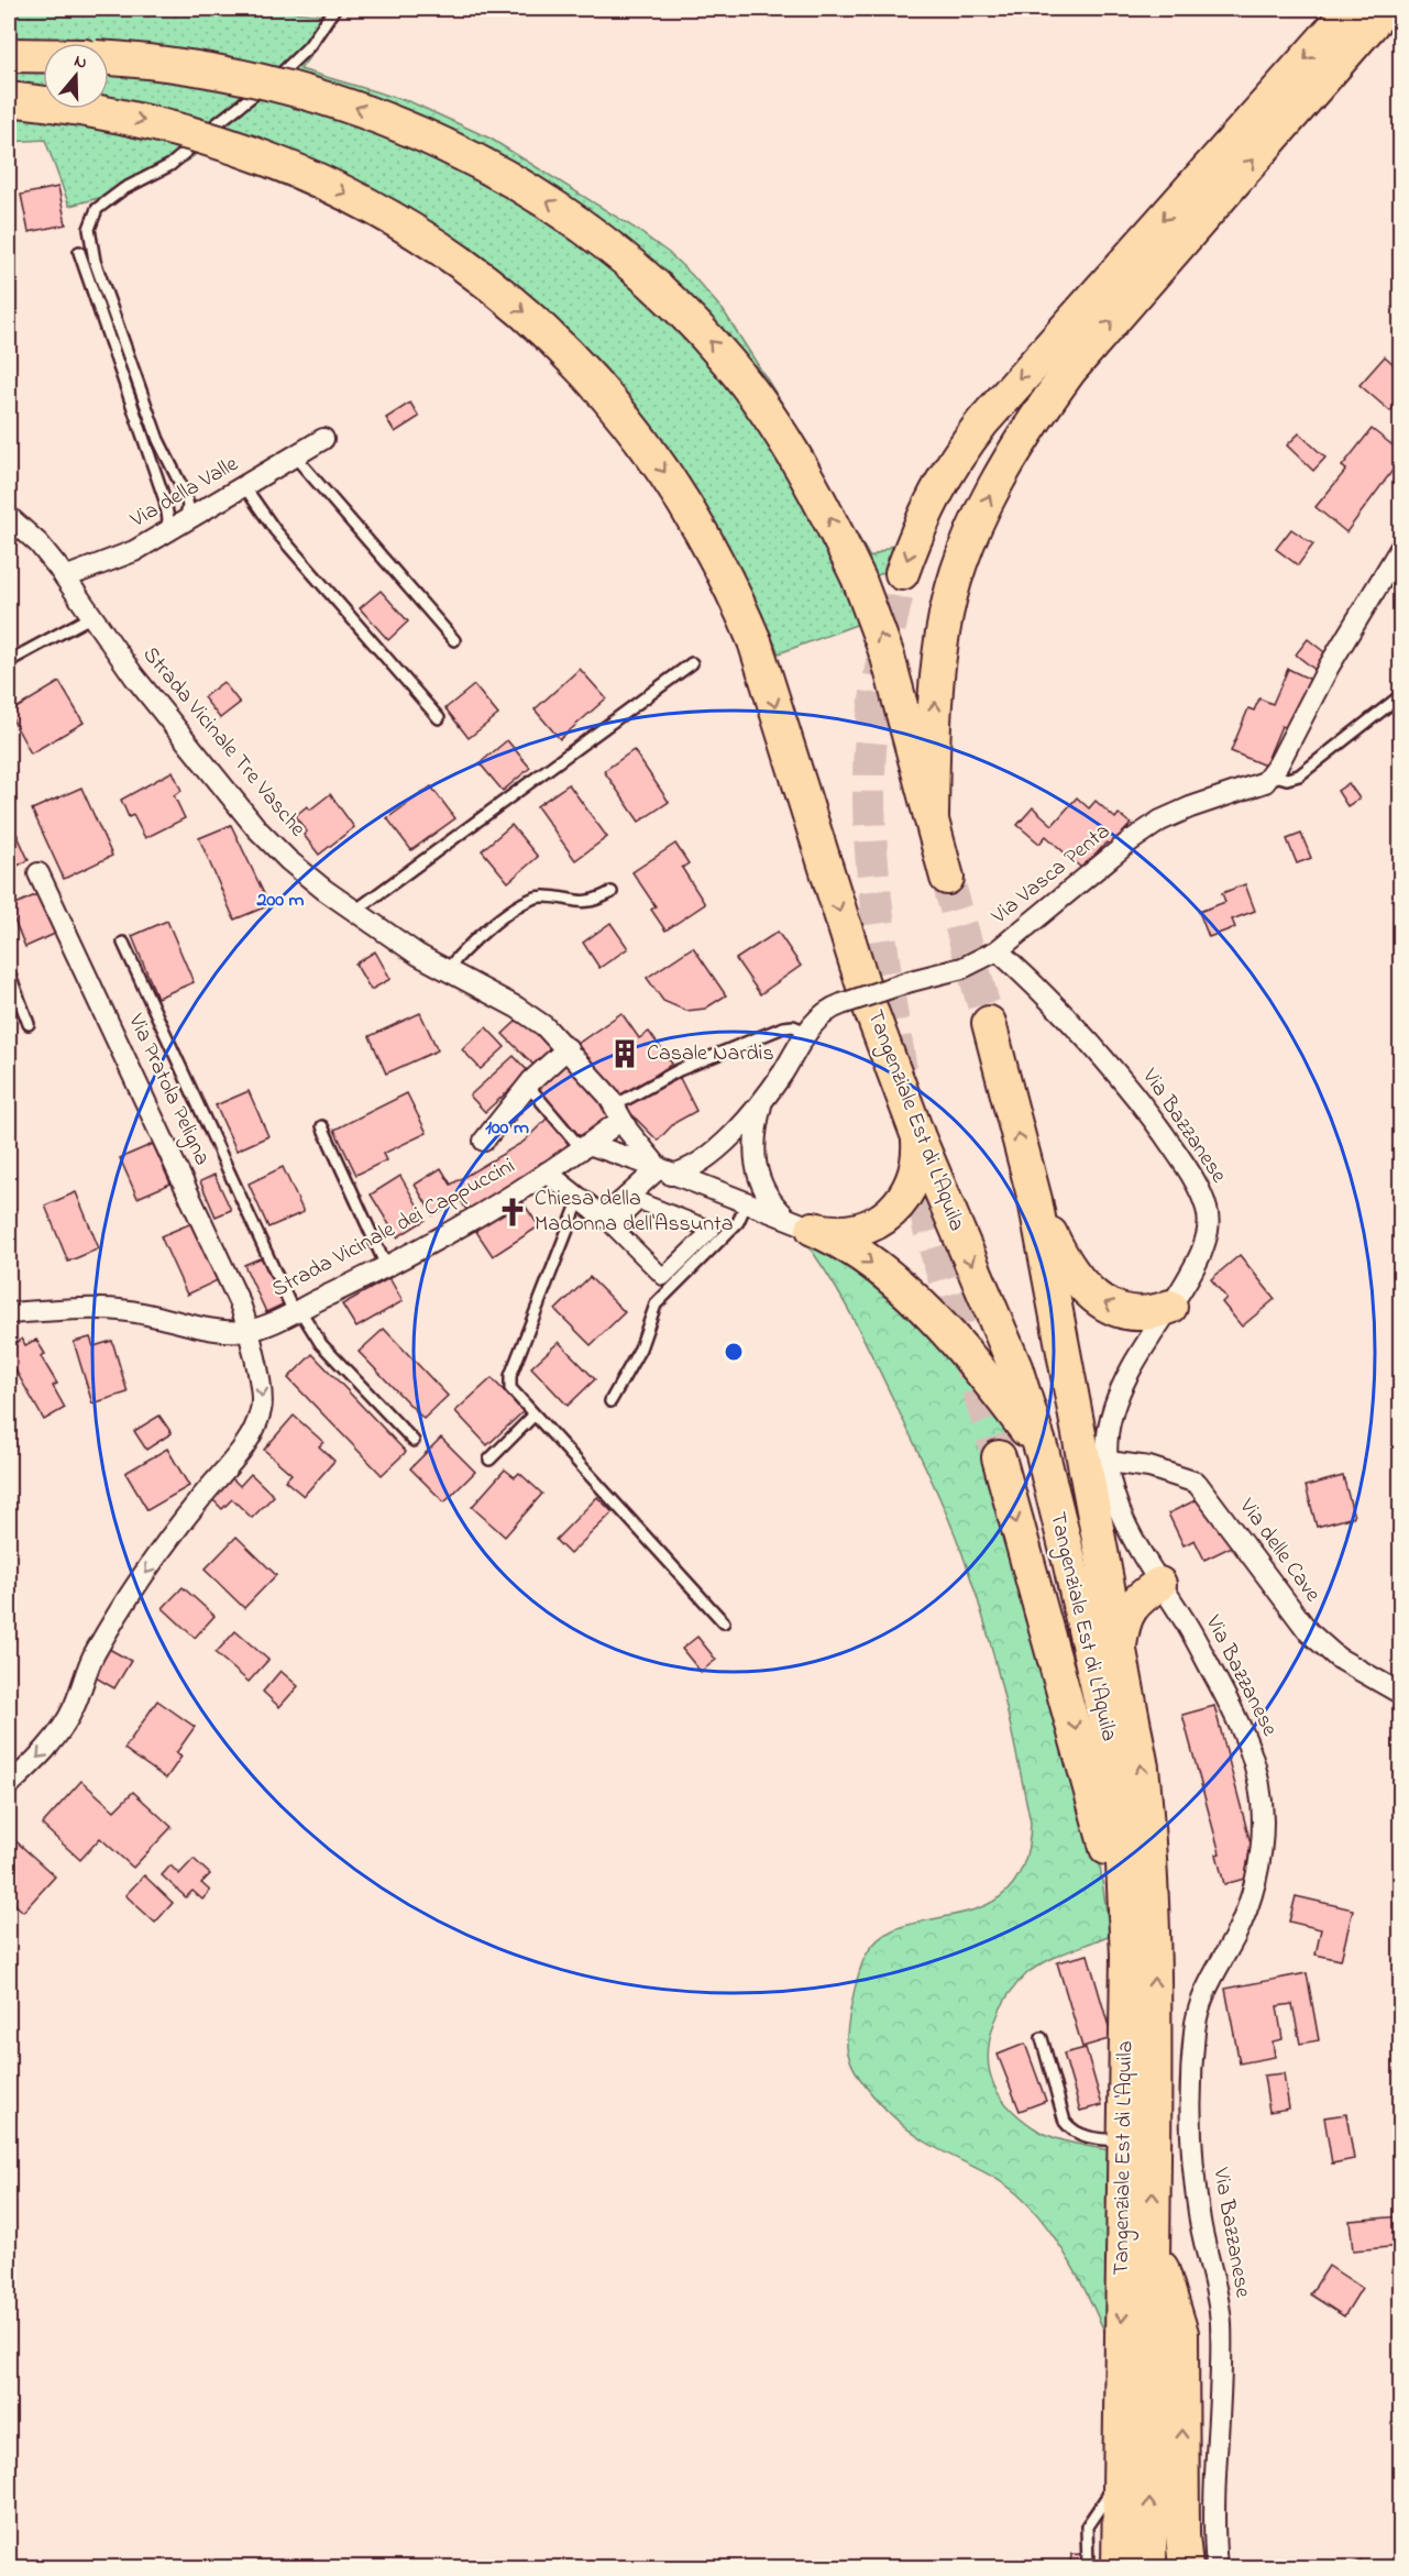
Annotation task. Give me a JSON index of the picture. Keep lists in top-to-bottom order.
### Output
{
  "streets": {
    "highway": ["Tangenziale Est di L'Aquila"],
    "street": [
      "Via della Valle",
      "Strada Vicinale Tre Vasche",
      "Via Vasca Penta",
      "Via Pratola Peligna",
      "Via Bazzanese",
      "Strada Vicinale dei Cappuccini",
      "Via delle Cave"
    ]
  },
  "crossings": [
    ["Via della Valle", "Strada Vicinale Tre Vasche"],
    ["Strada Vicinale Tre Vasche", "Via Vasca Penta"],
    ["Strada Vicinale Tre Vasche", "Strada Vicinale dei Cappuccini"],
    ["Via Vasca Penta", "Via Bazzanese"],
    ["Via Pratola Peligna", "Strada Vicinale dei Cappuccini"],
    ["Via Bazzanese", "Via delle Cave"]
  ],
  "places": {
    "building": ["Casale Nardis"],
    "church": ["Chiesa della Madonna dell'Assunta"]
  },
  "north": "top",
  "rings": ["200 m", "100 m"]
}
